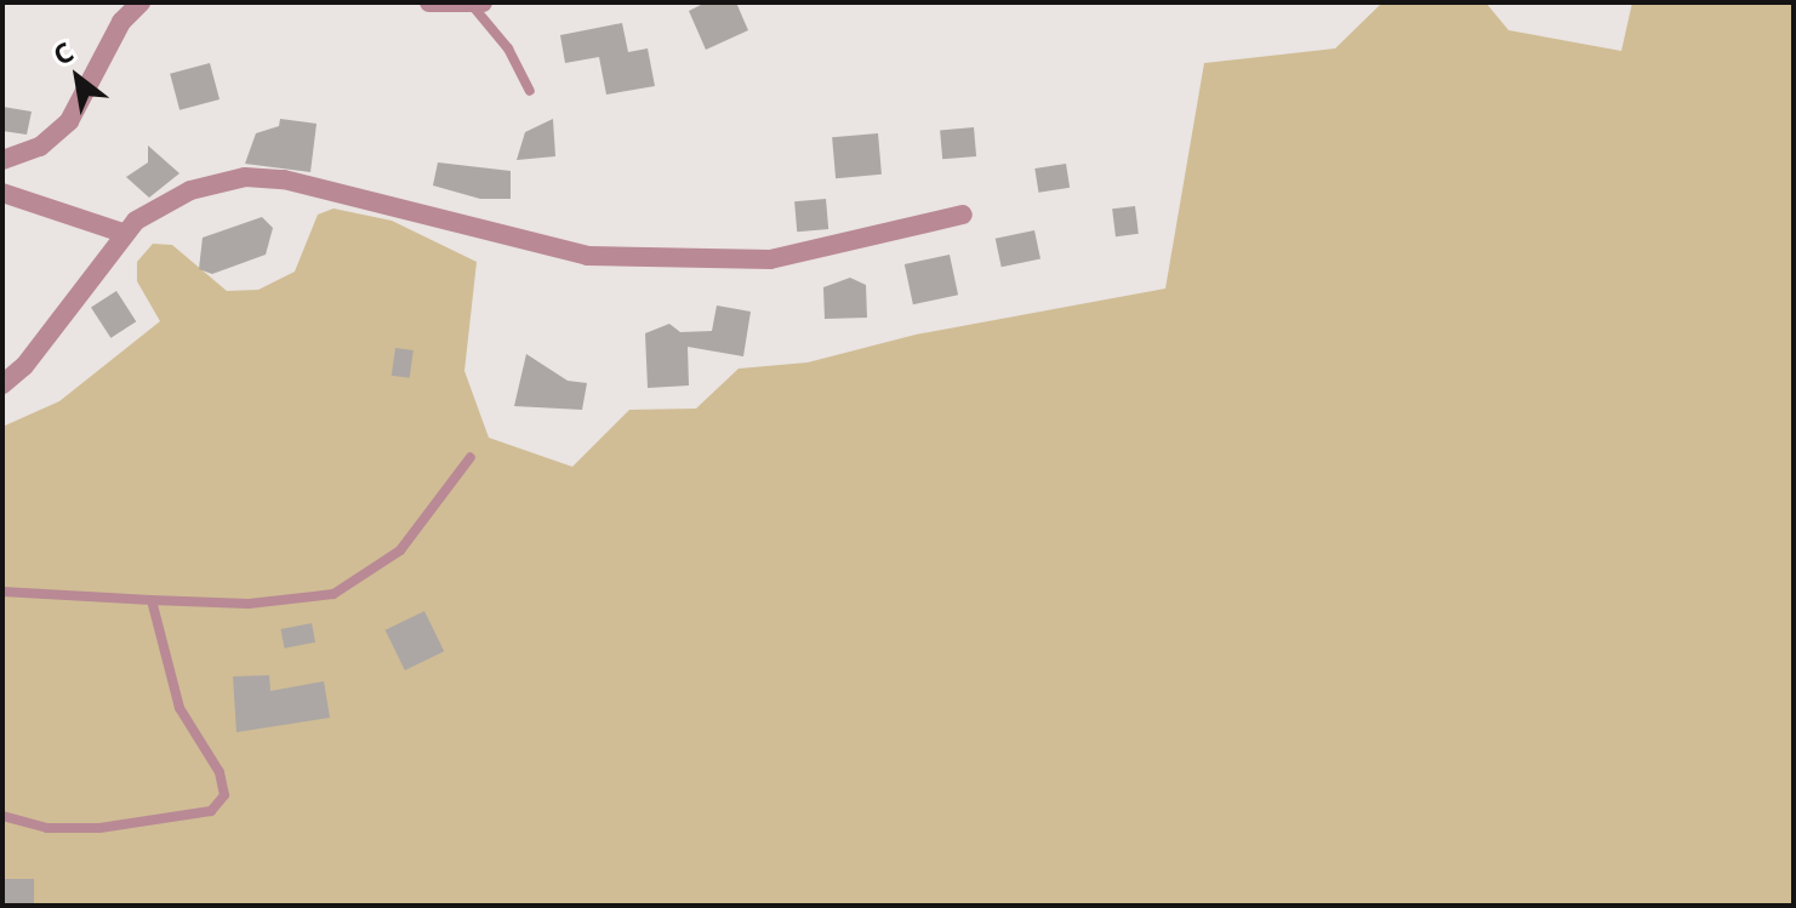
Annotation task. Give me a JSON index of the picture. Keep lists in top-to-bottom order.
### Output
{
  "north": "top left"
}
